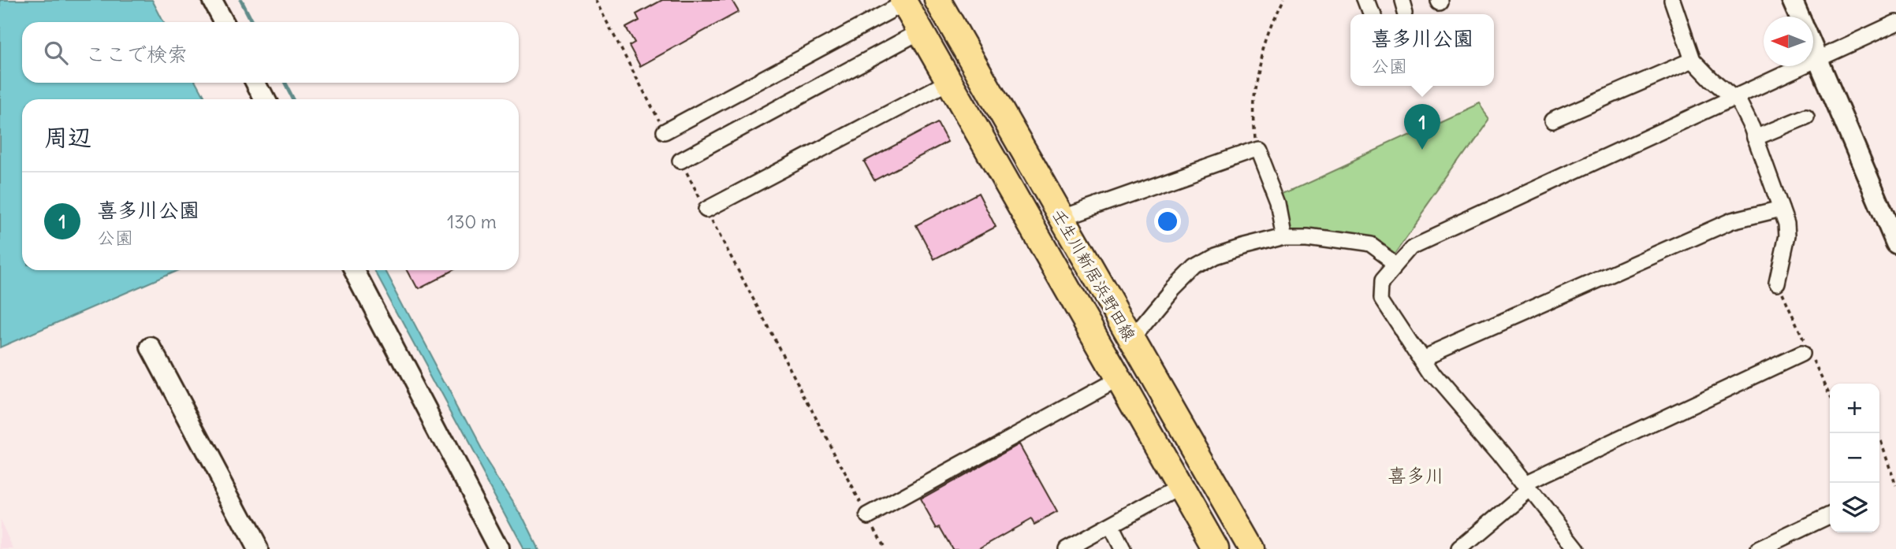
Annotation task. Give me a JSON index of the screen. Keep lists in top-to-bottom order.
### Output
{
  "streets": {
    "main road": ["壬生川新居浜野田線"]
  },
  "districts": ["喜多川"],
  "north": "left",
  "page": {
    "popup": ["喜多川公園", "公園"],
    "search": "ここで検索",
    "heading": "周辺",
    "pins": "1",
    "list": [
      {
        "mark": "1",
        "name": "喜多川公園",
        "note": "公園",
        "value": "130 m"
      }
    ],
    "map_buttons": ["+", "−"]
  }
}
